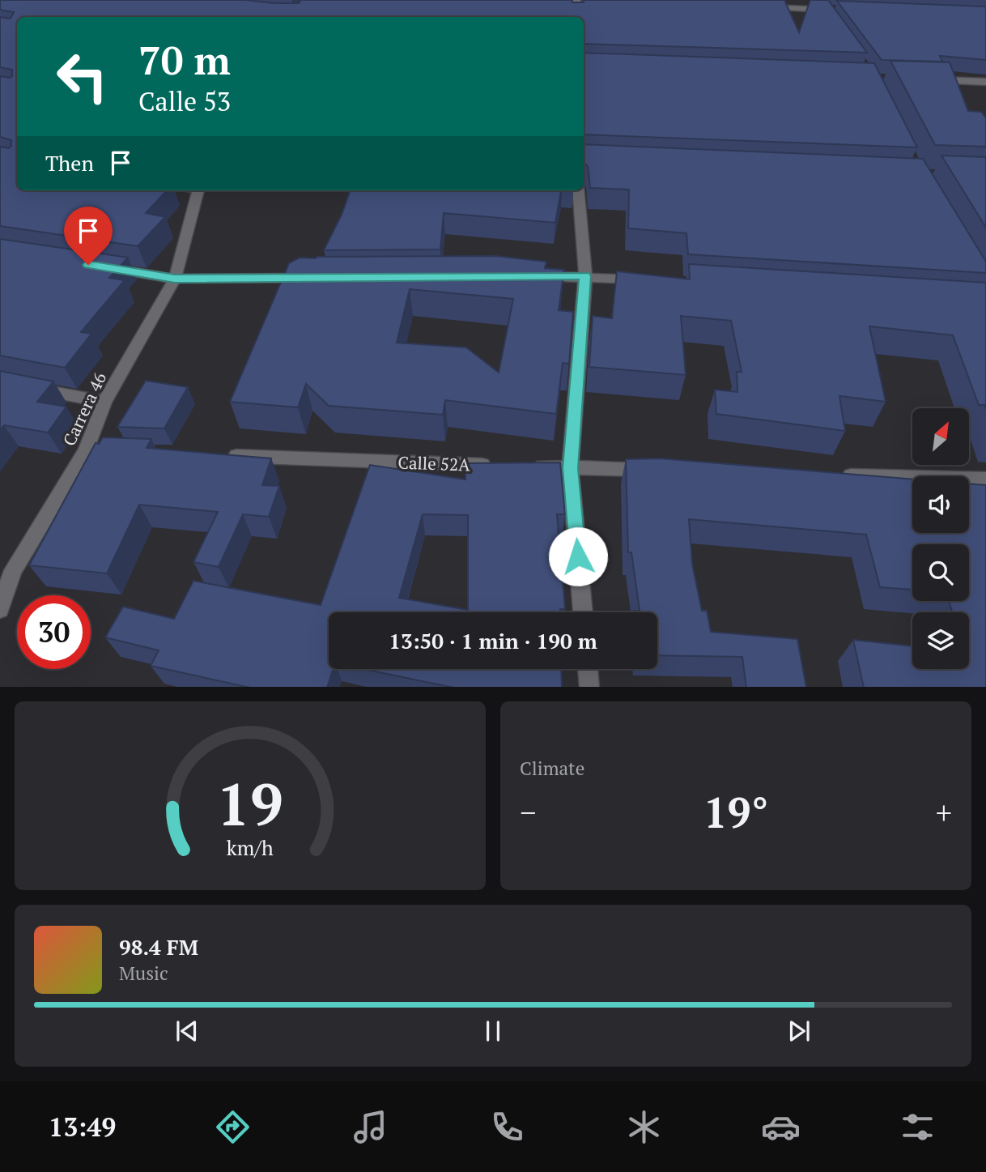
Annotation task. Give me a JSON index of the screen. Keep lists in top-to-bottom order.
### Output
{
  "streets": {
    "street": ["Carrera 46", "Calle 52A"]
  },
  "north": "top right",
  "page": {
    "turn": ["70 m", "Calle 53"],
    "then": "Then",
    "limit": "30",
    "trip": "13:50 · 1 min · 190 m",
    "tile": "Climate",
    "heat": ["−", "19°", "+"],
    "song": ["98.4 FM", "Music"],
    "tabs": "13:49",
    "gauge": ["19", "km/h"]
  }
}
